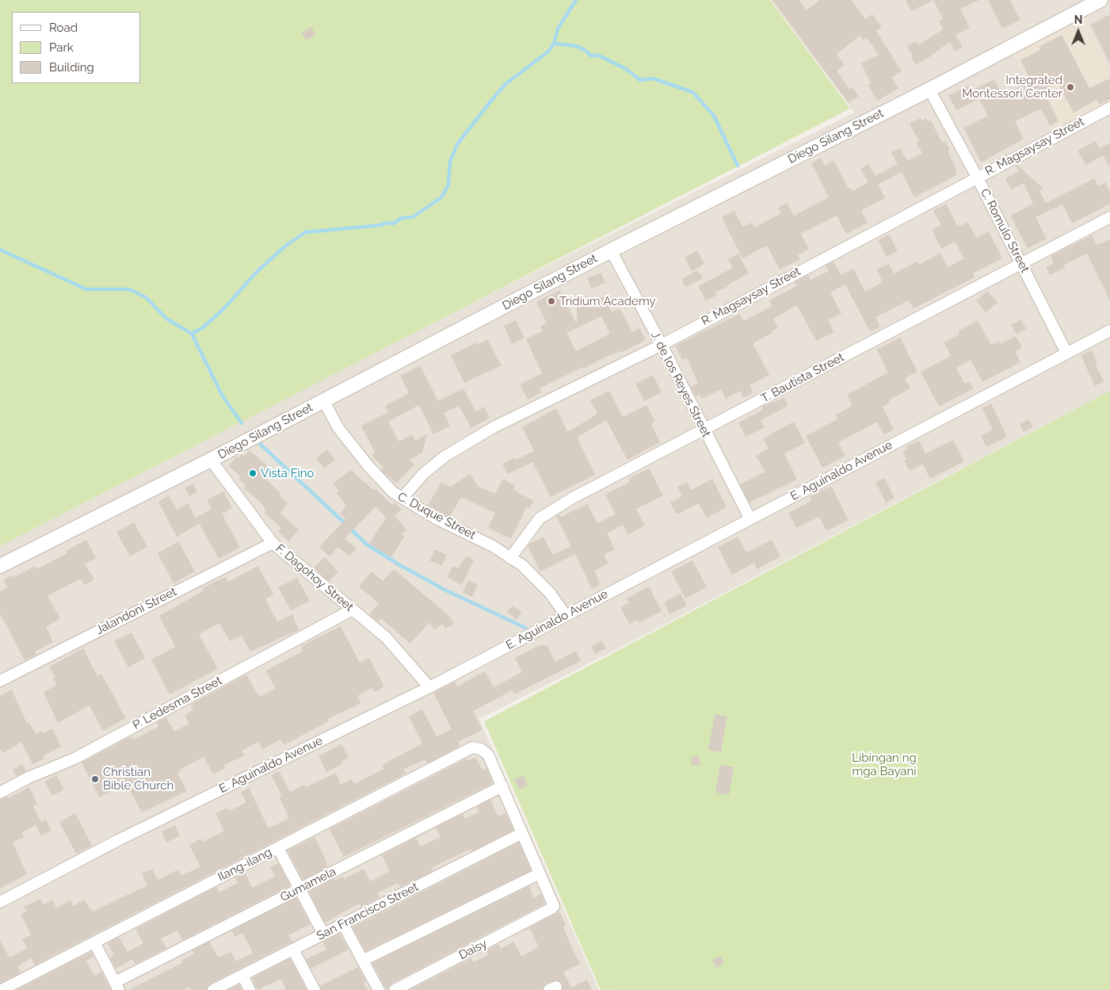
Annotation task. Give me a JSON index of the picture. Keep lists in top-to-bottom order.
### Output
{
  "streets": {
    "street": [
      "Diego Silang Street",
      "R. Magsaysay Street",
      "C. Romulo Street",
      "T. Bautista Street",
      "J. de los Reyes Street",
      "E. Aguinaldo Avenue",
      "C. Duque Street",
      "F. Dagohoy Street",
      "Jalandoni Street",
      "P. Ledesma Street",
      "Ilang-ilang",
      "Gumamela",
      "San Francisco Street",
      "Daisy"
    ]
  },
  "crossings": [
    ["Diego Silang Street", "C. Romulo Street"],
    ["Diego Silang Street", "J. de los Reyes Street"],
    ["Diego Silang Street", "C. Duque Street"],
    ["Diego Silang Street", "F. Dagohoy Street"],
    ["R. Magsaysay Street", "C. Romulo Street"],
    ["R. Magsaysay Street", "J. de los Reyes Street"],
    ["R. Magsaysay Street", "C. Duque Street"],
    ["C. Romulo Street", "T. Bautista Street"],
    ["C. Romulo Street", "E. Aguinaldo Avenue"],
    ["T. Bautista Street", "J. de los Reyes Street"],
    ["T. Bautista Street", "C. Duque Street"],
    ["J. de los Reyes Street", "E. Aguinaldo Avenue"],
    ["E. Aguinaldo Avenue", "C. Duque Street"],
    ["E. Aguinaldo Avenue", "F. Dagohoy Street"],
    ["F. Dagohoy Street", "Jalandoni Street"],
    ["F. Dagohoy Street", "P. Ledesma Street"],
    ["Ilang-ilang", "Gumamela"]
  ],
  "parks": ["Libingan ng mga Bayani"],
  "places": [
    "Integrated Montessori Center",
    "Tridium Academy",
    "Vista Fino",
    "Christian Bible Church"
  ],
  "legend": ["Road", "Park", "Building"],
  "north": "top"
}
